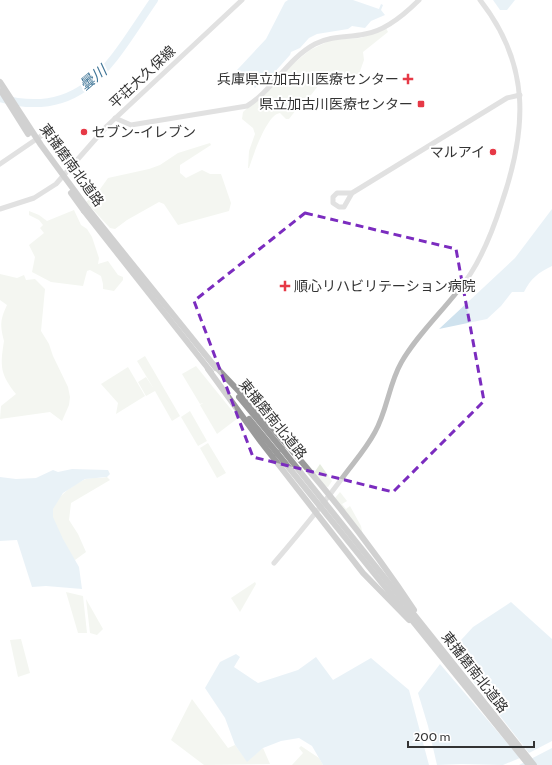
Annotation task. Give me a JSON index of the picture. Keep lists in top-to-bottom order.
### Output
{
  "streets": {
    "highway": ["東播磨南北道路"],
    "street": ["平荘大久保線"]
  },
  "water": ["曇川"],
  "places": {
    "health": ["兵庫県立加古川医療センター", "順心リハビリテーション病院"],
    "transit": ["県立加古川医療センター"],
    "other": ["セブン-イレブン", "マルアイ"]
  },
  "scale_bar": "200 m"
}
